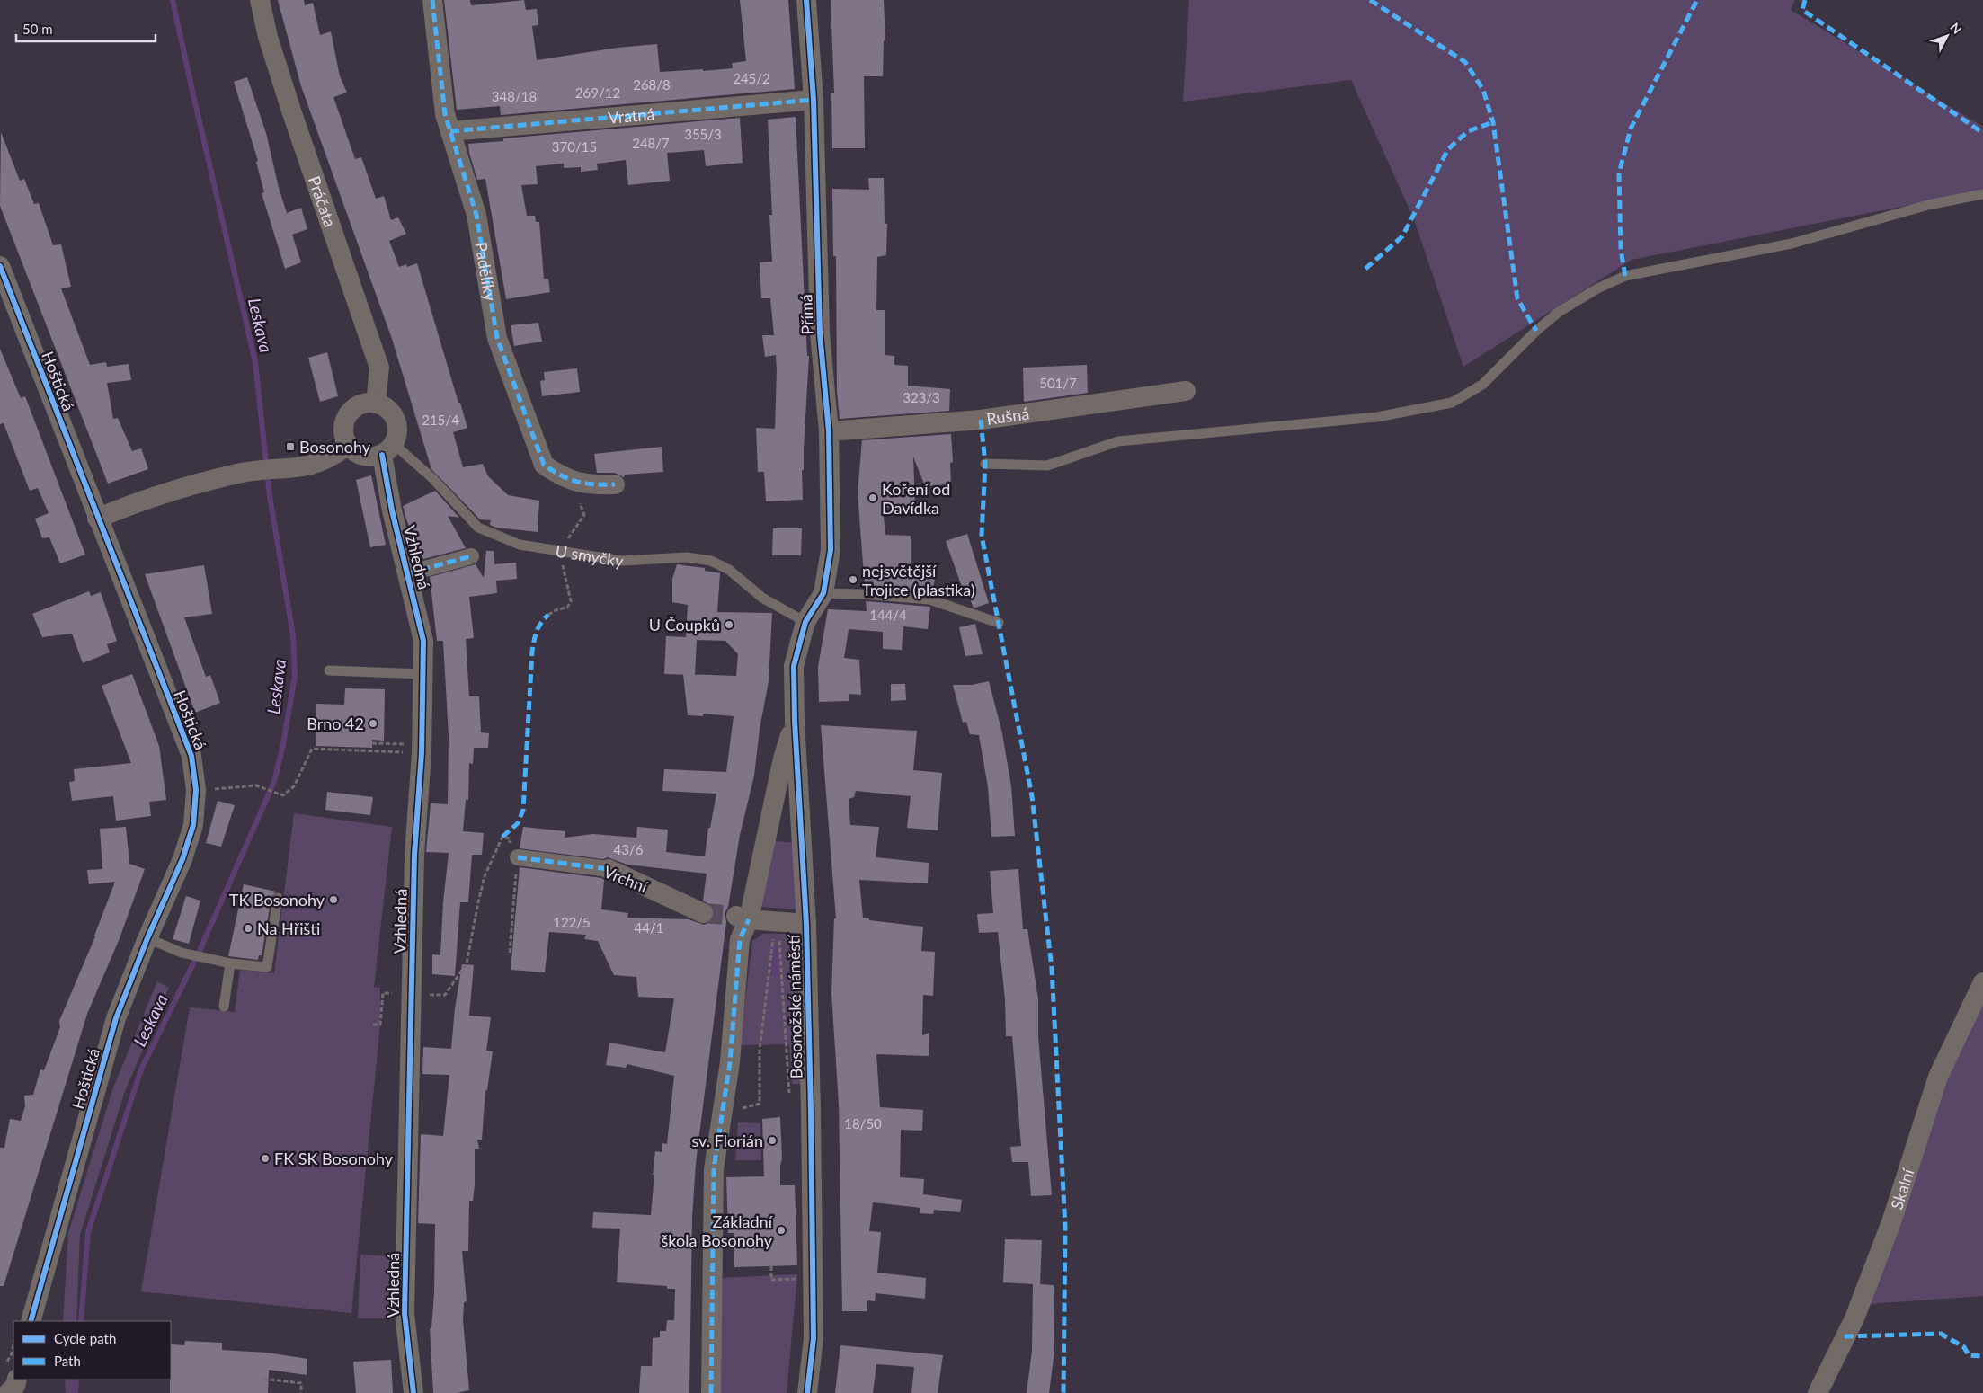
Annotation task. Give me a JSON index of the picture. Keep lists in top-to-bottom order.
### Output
{
  "streets": {
    "street": [
      "Vratná",
      "Práčata",
      "Padělíky",
      "Přímá",
      "Hoštická",
      "Rušná",
      "Vzhledná",
      "Vrchní",
      "Bosonožské náměstí",
      "Skalní"
    ],
    "lane": ["U smyčky"]
  },
  "crossings": [
    ["Vratná", "Padělíky"],
    ["Vratná", "Přímá"],
    ["Práčata", "U smyčky"],
    ["Práčata", "Vzhledná"],
    ["Přímá", "Rušná"],
    ["Přímá", "U smyčky"],
    ["Přímá", "Bosonožské náměstí"],
    ["U smyčky", "Vzhledná"],
    ["U smyčky", "Bosonožské náměstí"]
  ],
  "water": ["Leskava"],
  "places": {
    "transit": ["Bosonohy"],
    "other": [
      "Koření od Davídka",
      "nejsvětější Trojice (plastika)",
      "U Čoupků",
      "Brno 42",
      "TK Bosonohy",
      "Na Hřišti",
      "sv. Florián",
      "FK SK Bosonohy",
      "Základní škola Bosonohy"
    ]
  },
  "house_numbers": [
    "245/2",
    "268/8",
    "269/12",
    "348/18",
    "355/3",
    "248/7",
    "370/15",
    "501/7",
    "323/3",
    "215/4",
    "144/4",
    "43/6",
    "122/5",
    "44/1",
    "18/50"
  ],
  "legend": ["Cycle path", "Path"],
  "scale_bar": "50 m",
  "north": "top right"
}
